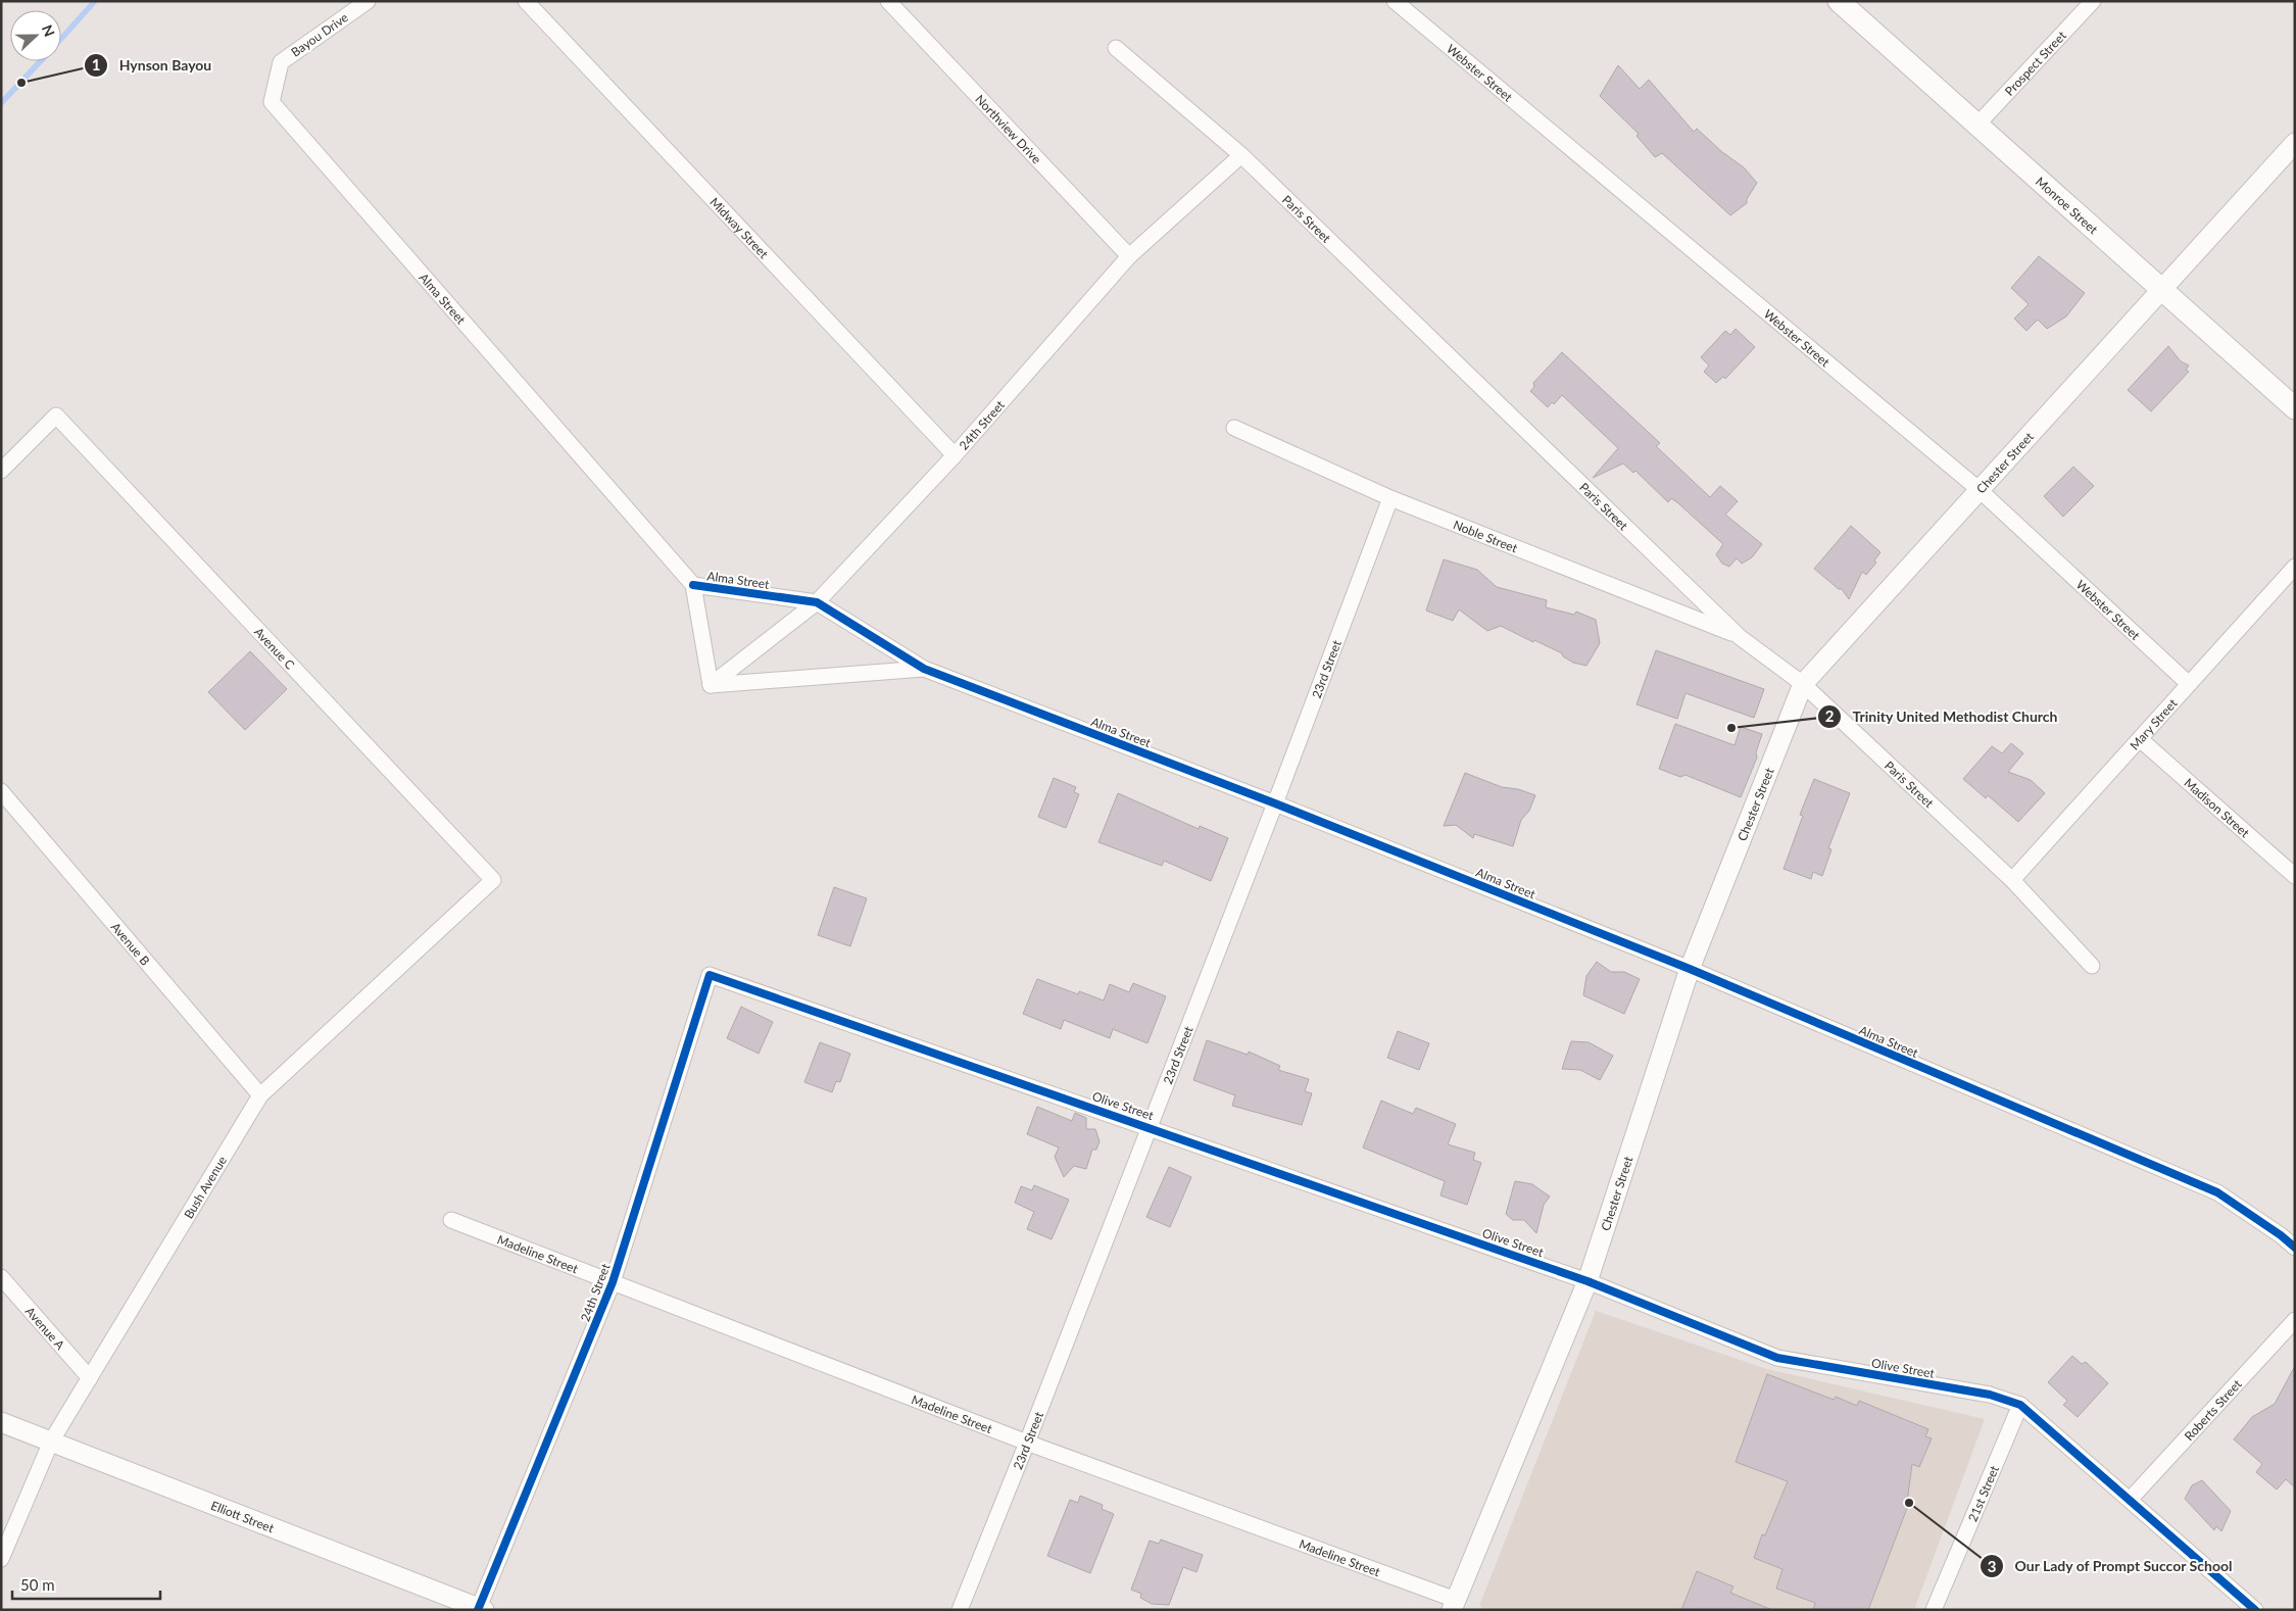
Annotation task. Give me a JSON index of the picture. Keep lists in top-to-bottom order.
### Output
{
  "streets": {
    "main road": ["Monroe Street"],
    "street": [
      "Bayou Drive",
      "Prospect Street",
      "Webster Street",
      "Northview Drive",
      "Paris Street",
      "Midway Street",
      "Alma Street",
      "24th Street",
      "Chester Street",
      "Noble Street",
      "Avenue C",
      "23rd Street",
      "Mary Street",
      "Madison Street",
      "Avenue B",
      "Olive Street",
      "Bush Avenue",
      "Madeline Street",
      "Avenue A",
      "Roberts Street",
      "21st Street",
      "Elliott Street"
    ]
  },
  "crossings": [
    ["Bayou Drive", "Alma Street"],
    ["Prospect Street", "Monroe Street"],
    ["Webster Street", "Chester Street"],
    ["Webster Street", "Mary Street"],
    ["Northview Drive", "24th Street"],
    ["Monroe Street", "Chester Street"],
    ["Paris Street", "24th Street"],
    ["Paris Street", "Chester Street"],
    ["Paris Street", "Noble Street"],
    ["Paris Street", "Mary Street"],
    ["Midway Street", "24th Street"],
    ["Alma Street", "24th Street"],
    ["Alma Street", "Chester Street"],
    ["Alma Street", "23rd Street"],
    ["24th Street", "Olive Street"],
    ["24th Street", "Madeline Street"],
    ["24th Street", "Elliott Street"],
    ["Chester Street", "Olive Street"],
    ["Chester Street", "Madeline Street"],
    ["Noble Street", "23rd Street"],
    ["Avenue C", "Bush Avenue"],
    ["23rd Street", "Olive Street"],
    ["23rd Street", "Madeline Street"],
    ["Mary Street", "Madison Street"],
    ["Avenue B", "Bush Avenue"],
    ["Olive Street", "Roberts Street"],
    ["Olive Street", "21st Street"],
    ["Bush Avenue", "Avenue A"],
    ["Bush Avenue", "Elliott Street"]
  ],
  "places": ["Hynson Bayou", "Trinity United Methodist Church", "Our Lady of Prompt Succor School"],
  "scale_bar": "50 m",
  "north": "right"
}
